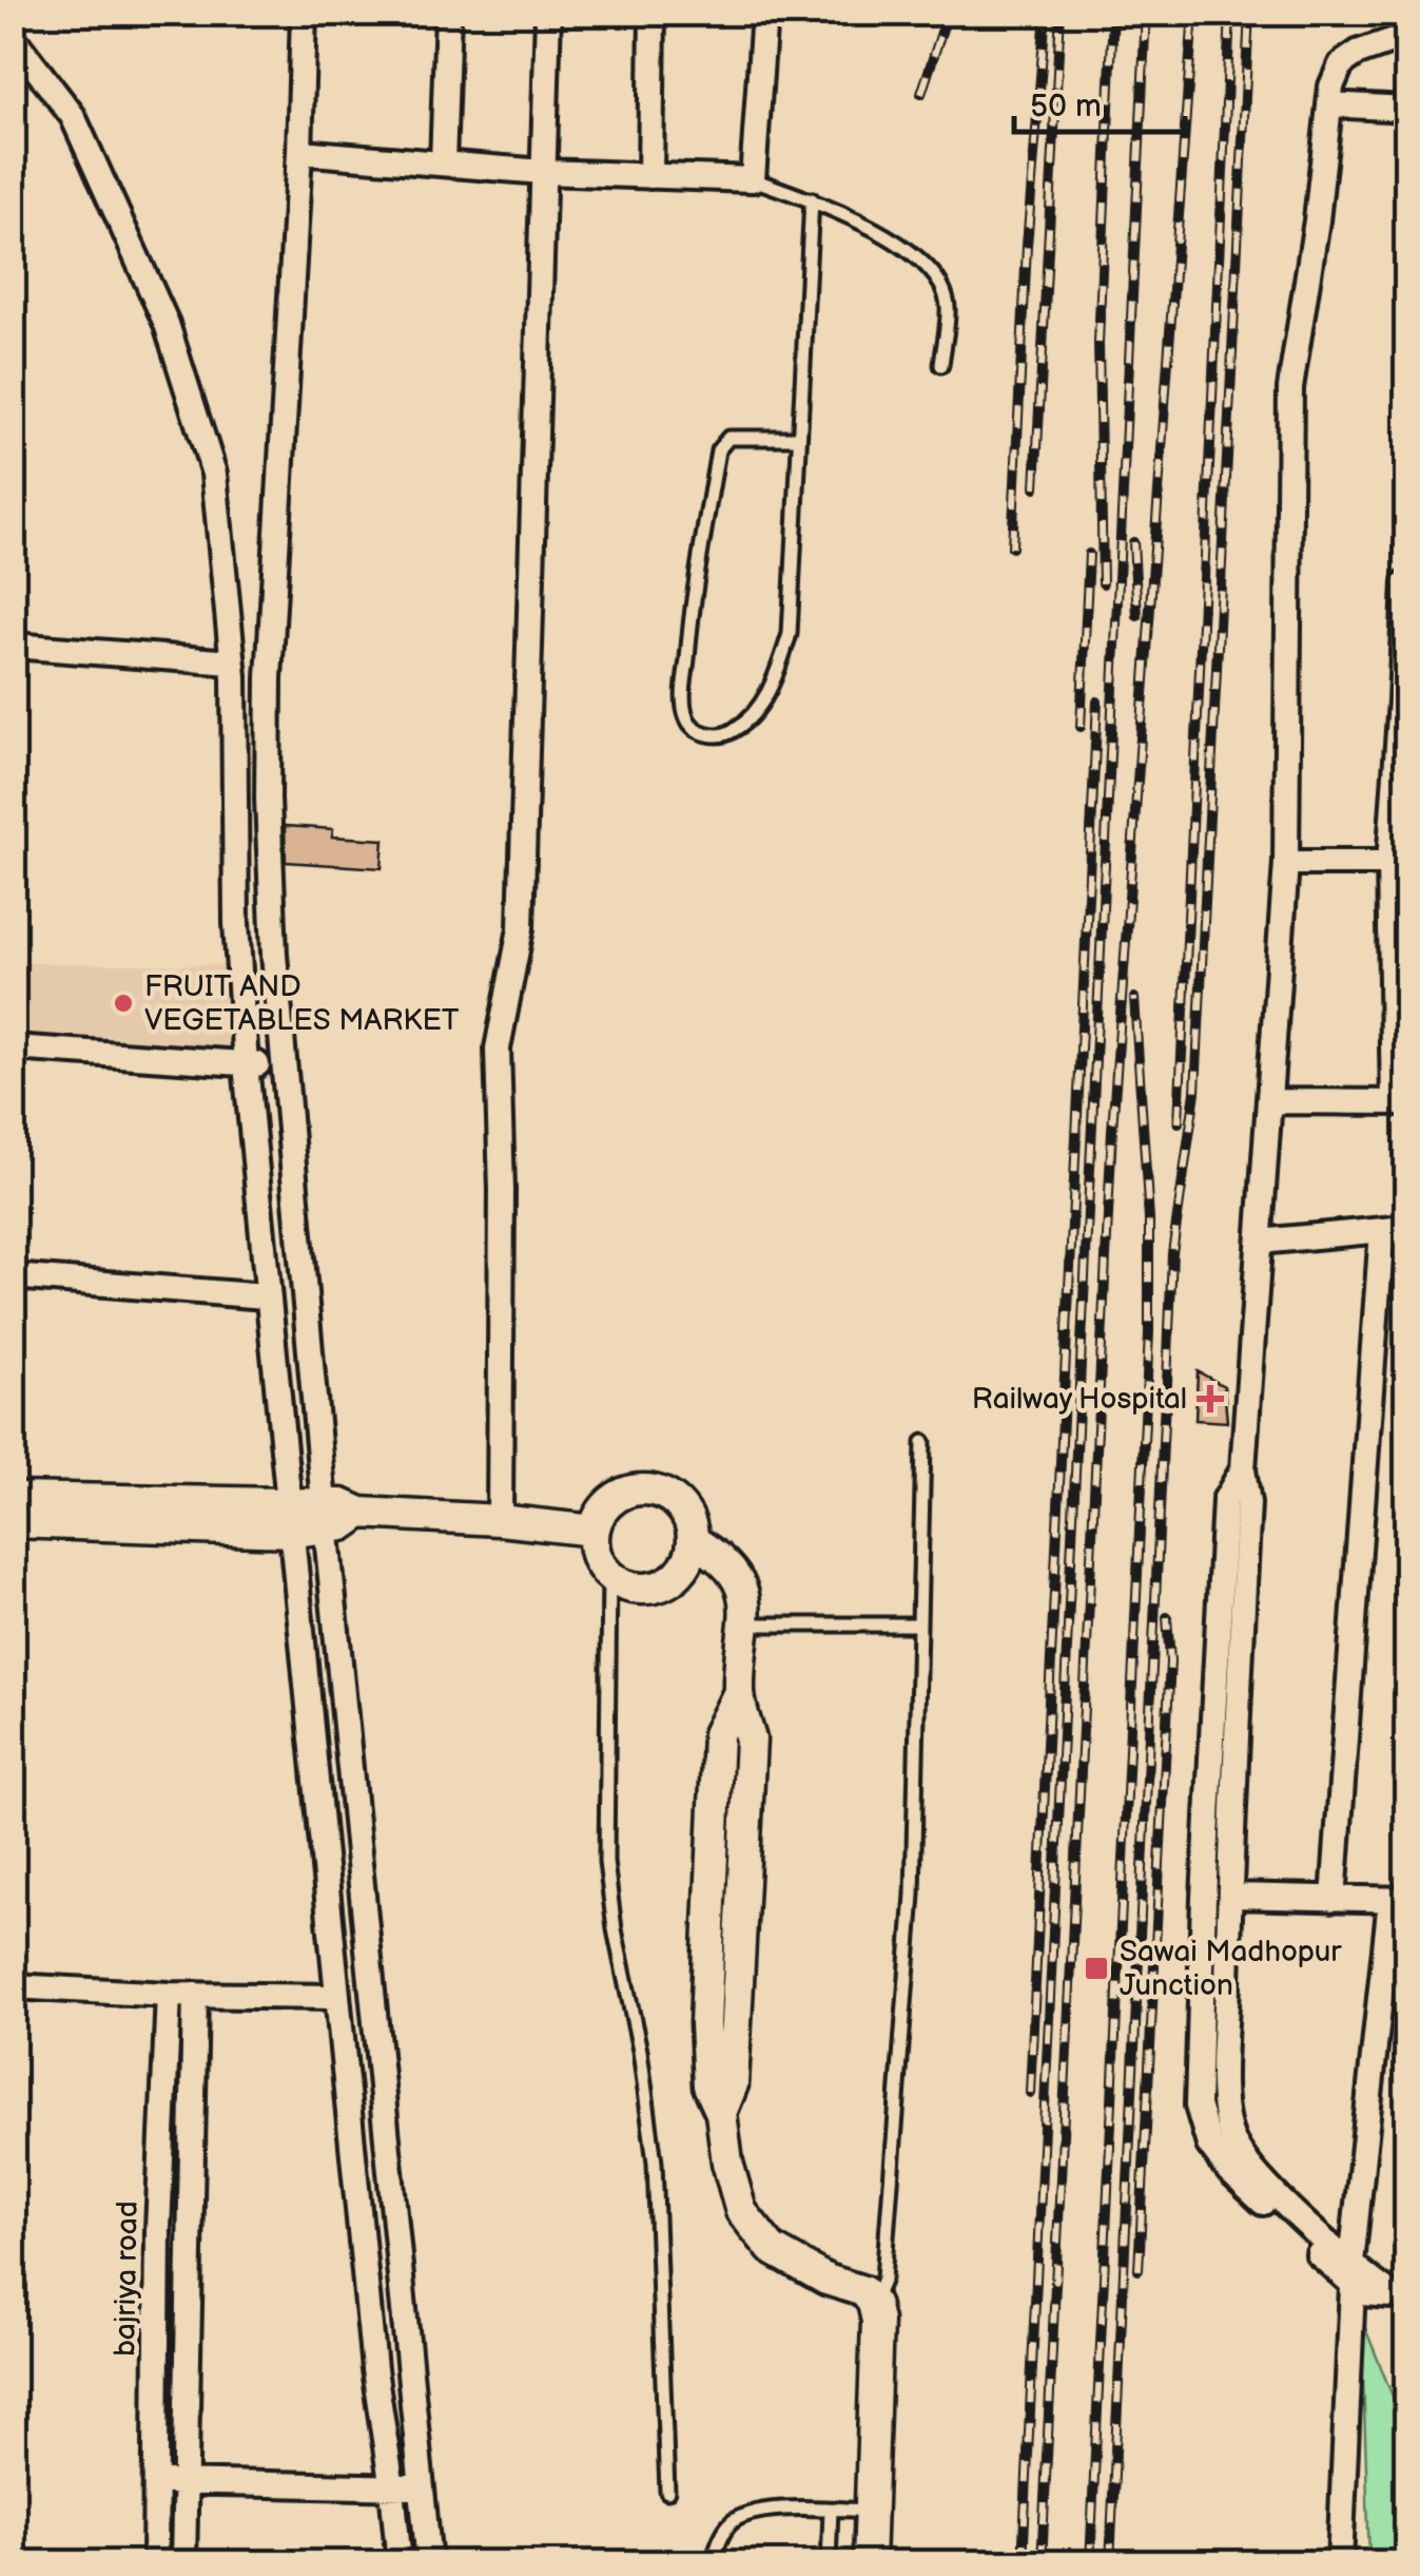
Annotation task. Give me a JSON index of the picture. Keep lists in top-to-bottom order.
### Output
{
  "streets": {
    "street": ["bajriya road"]
  },
  "places": {
    "other": ["FRUIT AND VEGETABLES MARKET"],
    "health": ["Railway Hospital"],
    "transit": ["Sawai Madhopur Junction"]
  },
  "scale_bar": "50 m"
}
